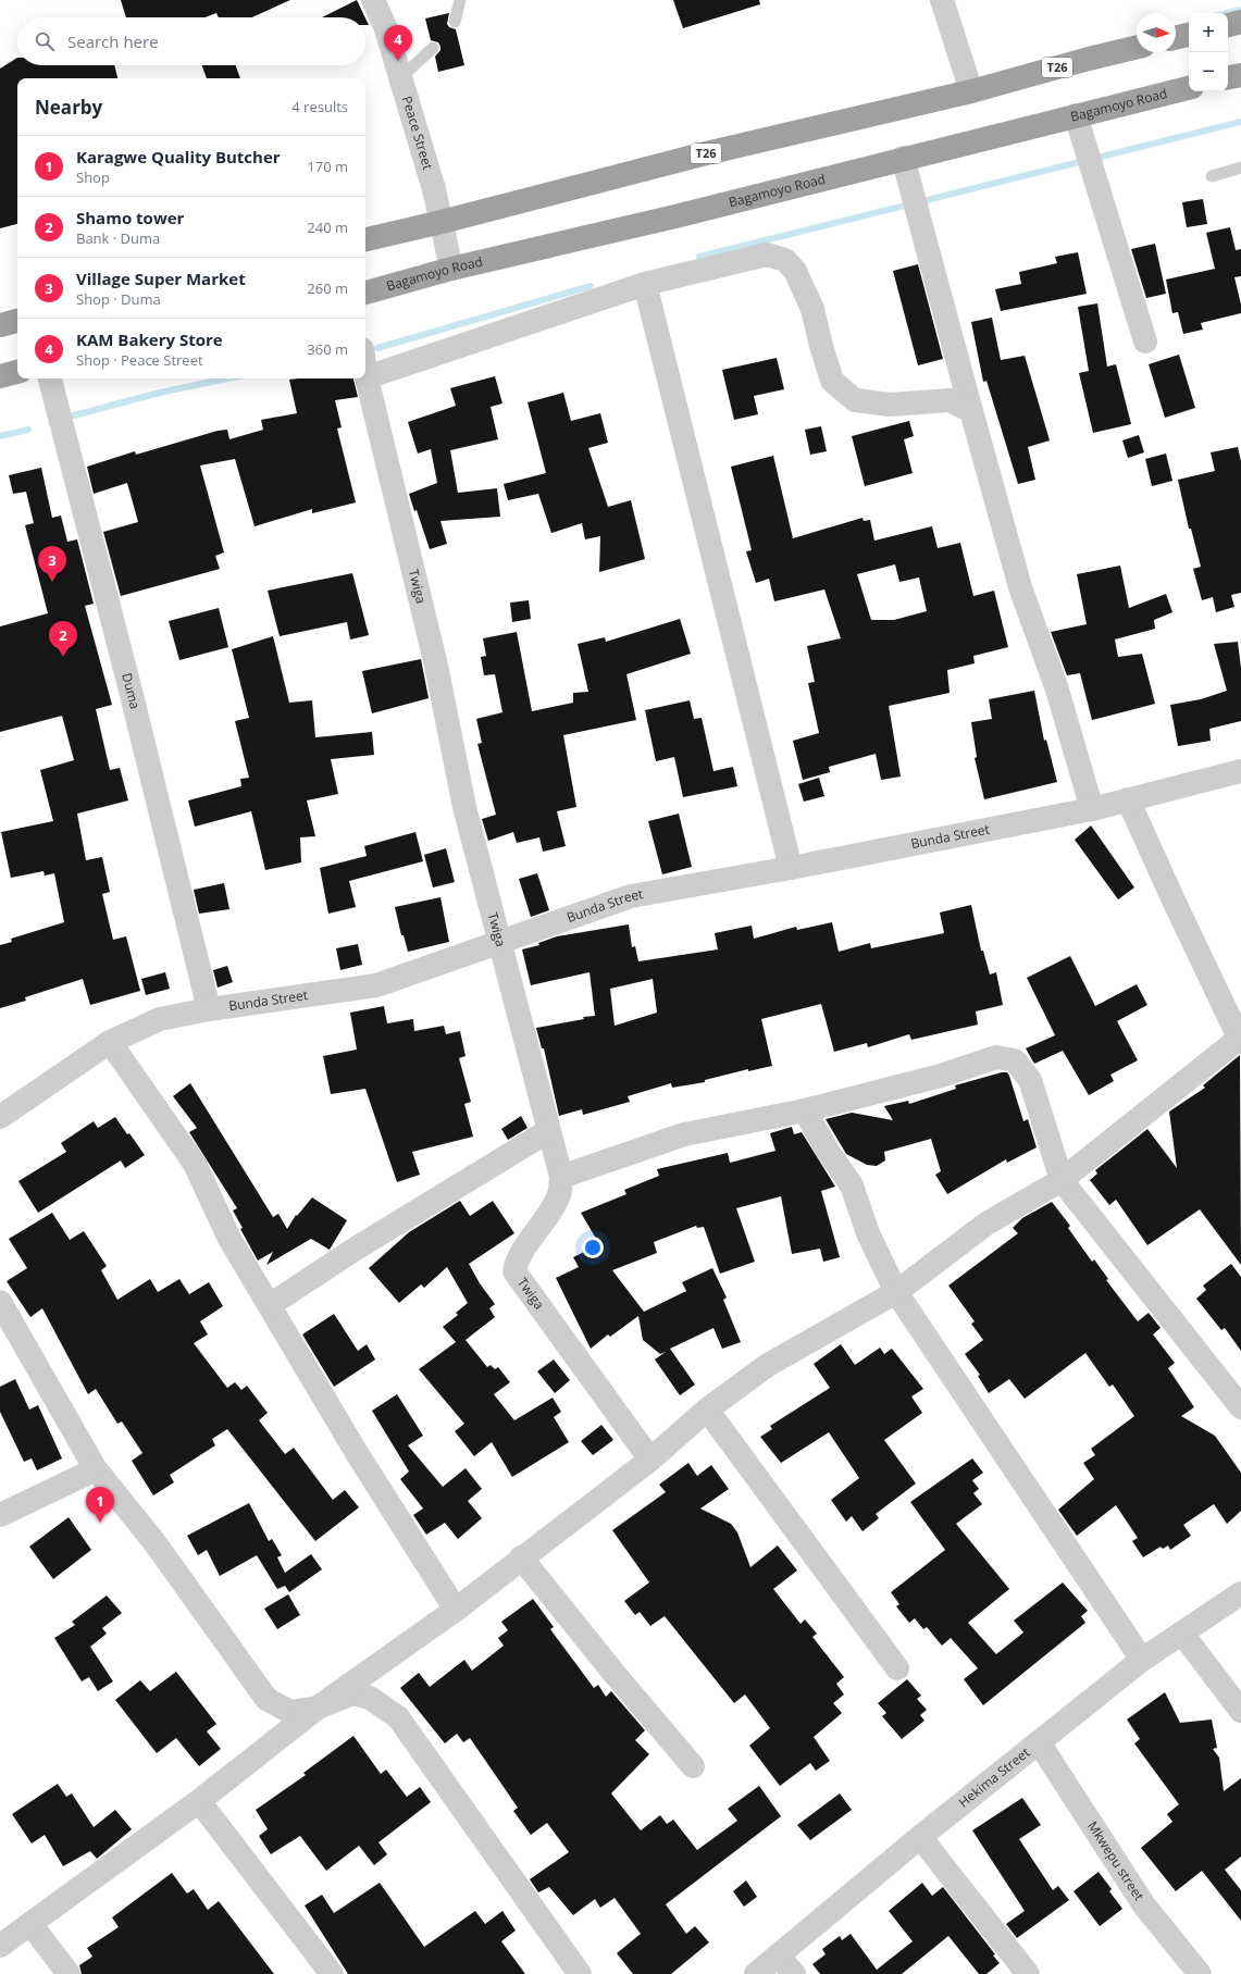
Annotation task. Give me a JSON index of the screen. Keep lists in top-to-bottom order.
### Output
{
  "streets": {
    "highway": ["T26", "Bagamoyo Road"],
    "street": [
      "Peace Street",
      "Twiga",
      "Duma",
      "Bunda Street",
      "Hekima Street",
      "Mkwepu street"
    ]
  },
  "crossings": [
    ["T26", "Peace Street"],
    ["Bagamoyo Road", "Peace Street"],
    ["Twiga", "Bunda Street"],
    ["Duma", "Bunda Street"],
    ["Hekima Street", "Mkwepu street"]
  ],
  "north": "right",
  "page": {
    "map_buttons": ["+", "−"],
    "search": "Search here",
    "pins": [
      "4",
      "3",
      "2",
      "1"
    ],
    "heading": ["Nearby", "4 results"],
    "list": [
      {
        "mark": "1",
        "name": "Karagwe Quality Butcher",
        "note": "Shop",
        "value": "170 m"
      },
      {
        "mark": "2",
        "name": "Shamo tower",
        "note": "Bank · Duma",
        "value": "240 m"
      },
      {
        "mark": "3",
        "name": "Village Super Market",
        "note": "Shop · Duma",
        "value": "260 m"
      },
      {
        "mark": "4",
        "name": "KAM Bakery Store",
        "note": "Shop · Peace Street",
        "value": "360 m"
      }
    ]
  }
}
